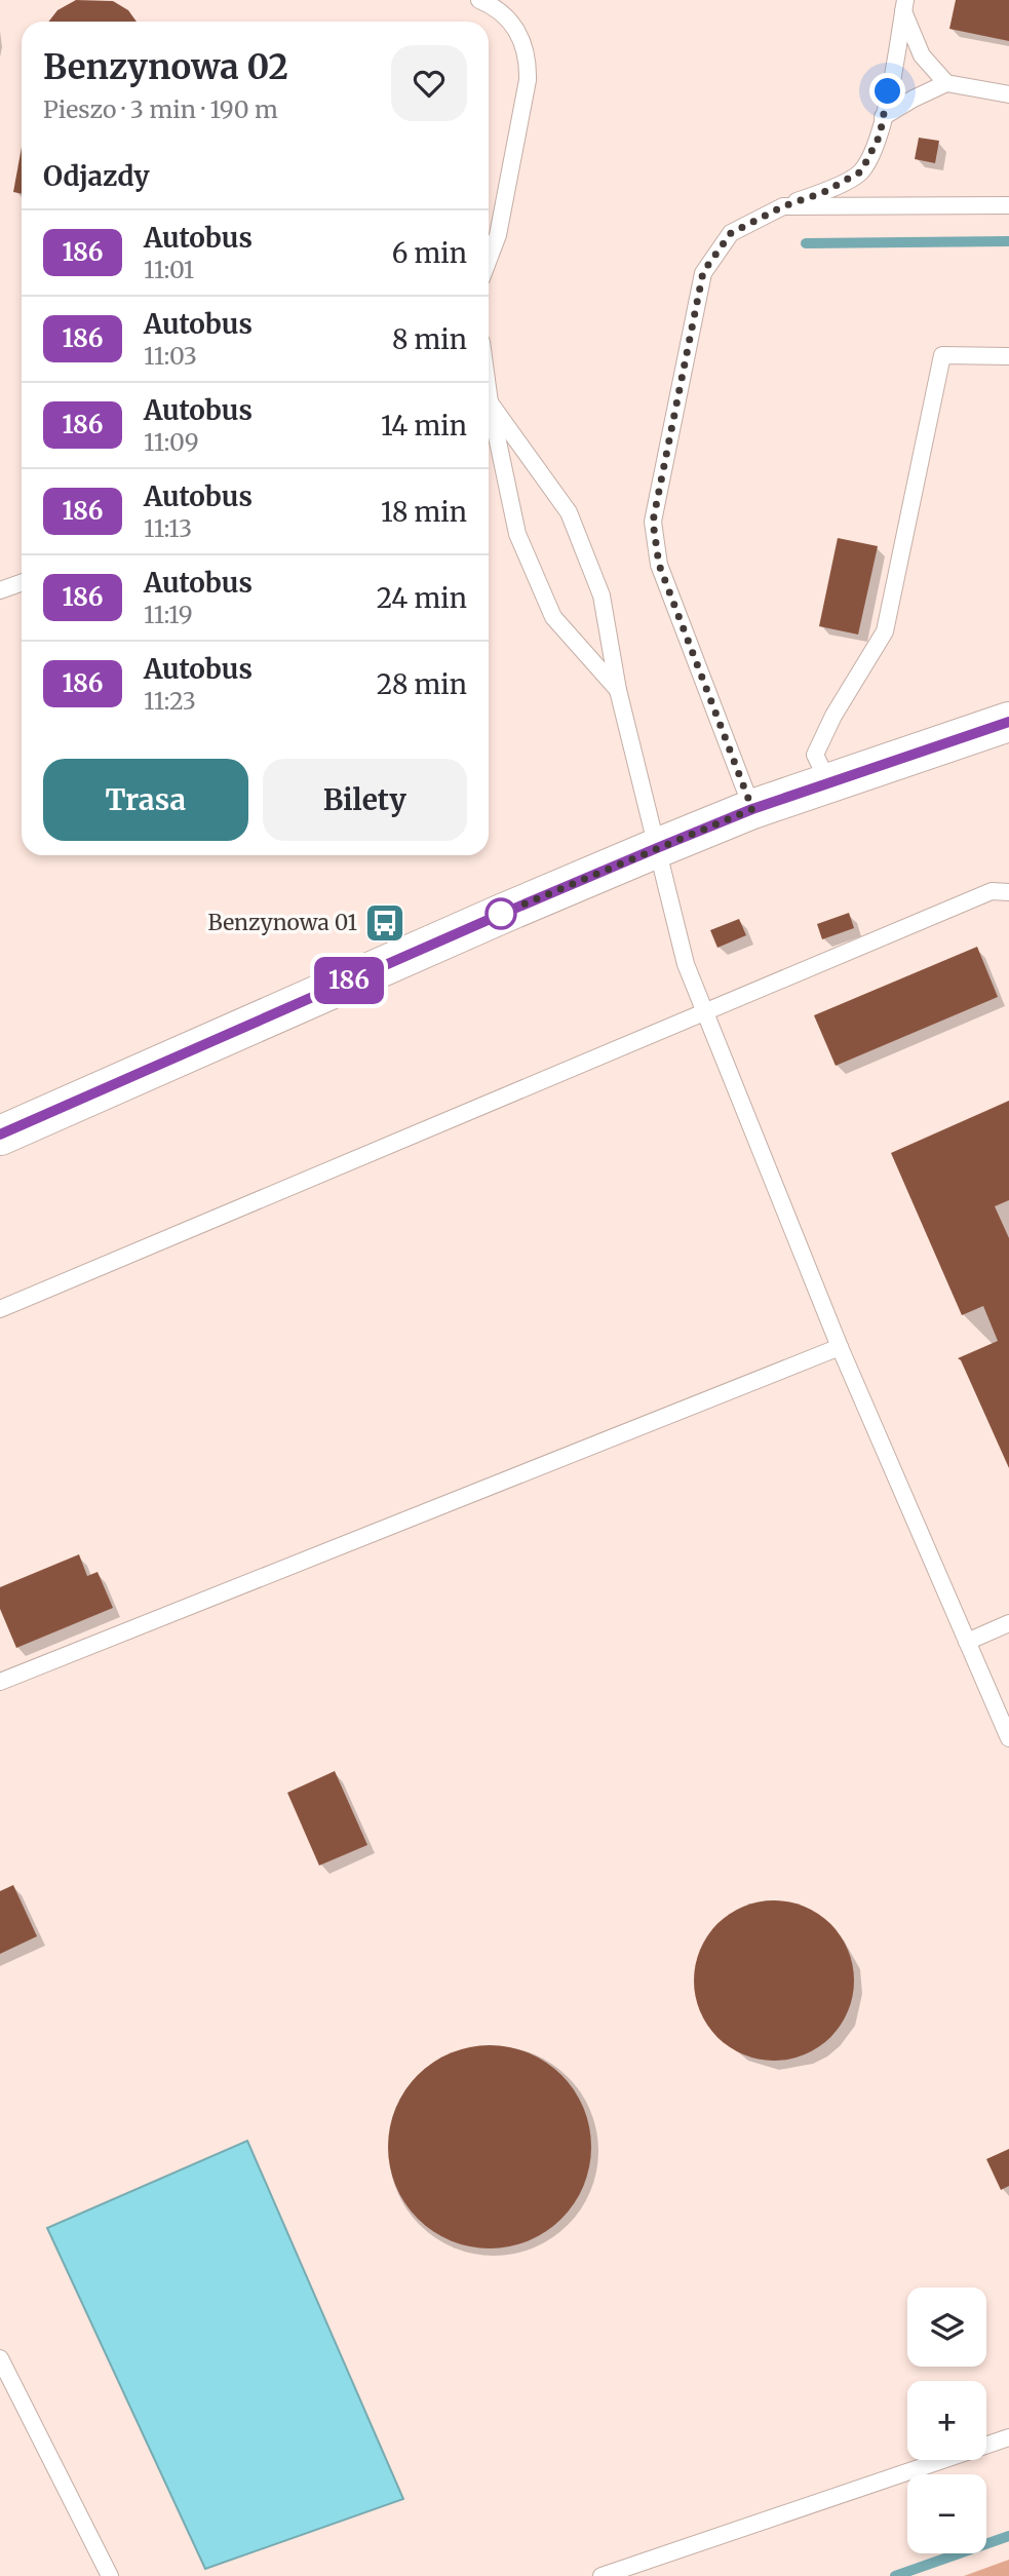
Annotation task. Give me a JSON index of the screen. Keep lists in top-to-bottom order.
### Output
{
  "places": {
    "bus stop": ["Benzynowa 01"]
  },
  "lines": ["bus line 186"],
  "page": {
    "on_map": "186",
    "heading": [
      ["Benzynowa 02", "Pieszo · 3 min · 190 m"],
      "Odjazdy"
    ],
    "list": [
      {
        "mark": "186",
        "name": "Autobus",
        "note": "11:01",
        "value": "6 min"
      },
      {
        "mark": "186",
        "name": "Autobus",
        "note": "11:03",
        "value": "8 min"
      },
      {
        "mark": "186",
        "name": "Autobus",
        "note": "11:09",
        "value": "14 min"
      },
      {
        "mark": "186",
        "name": "Autobus",
        "note": "11:13",
        "value": "18 min"
      },
      {
        "mark": "186",
        "name": "Autobus",
        "note": "11:19",
        "value": "24 min"
      },
      {
        "mark": "186",
        "name": "Autobus",
        "note": "11:23",
        "value": "28 min"
      }
    ],
    "buttons": ["Trasa", "Bilety"],
    "map_buttons": ["+", "−"]
  }
}
